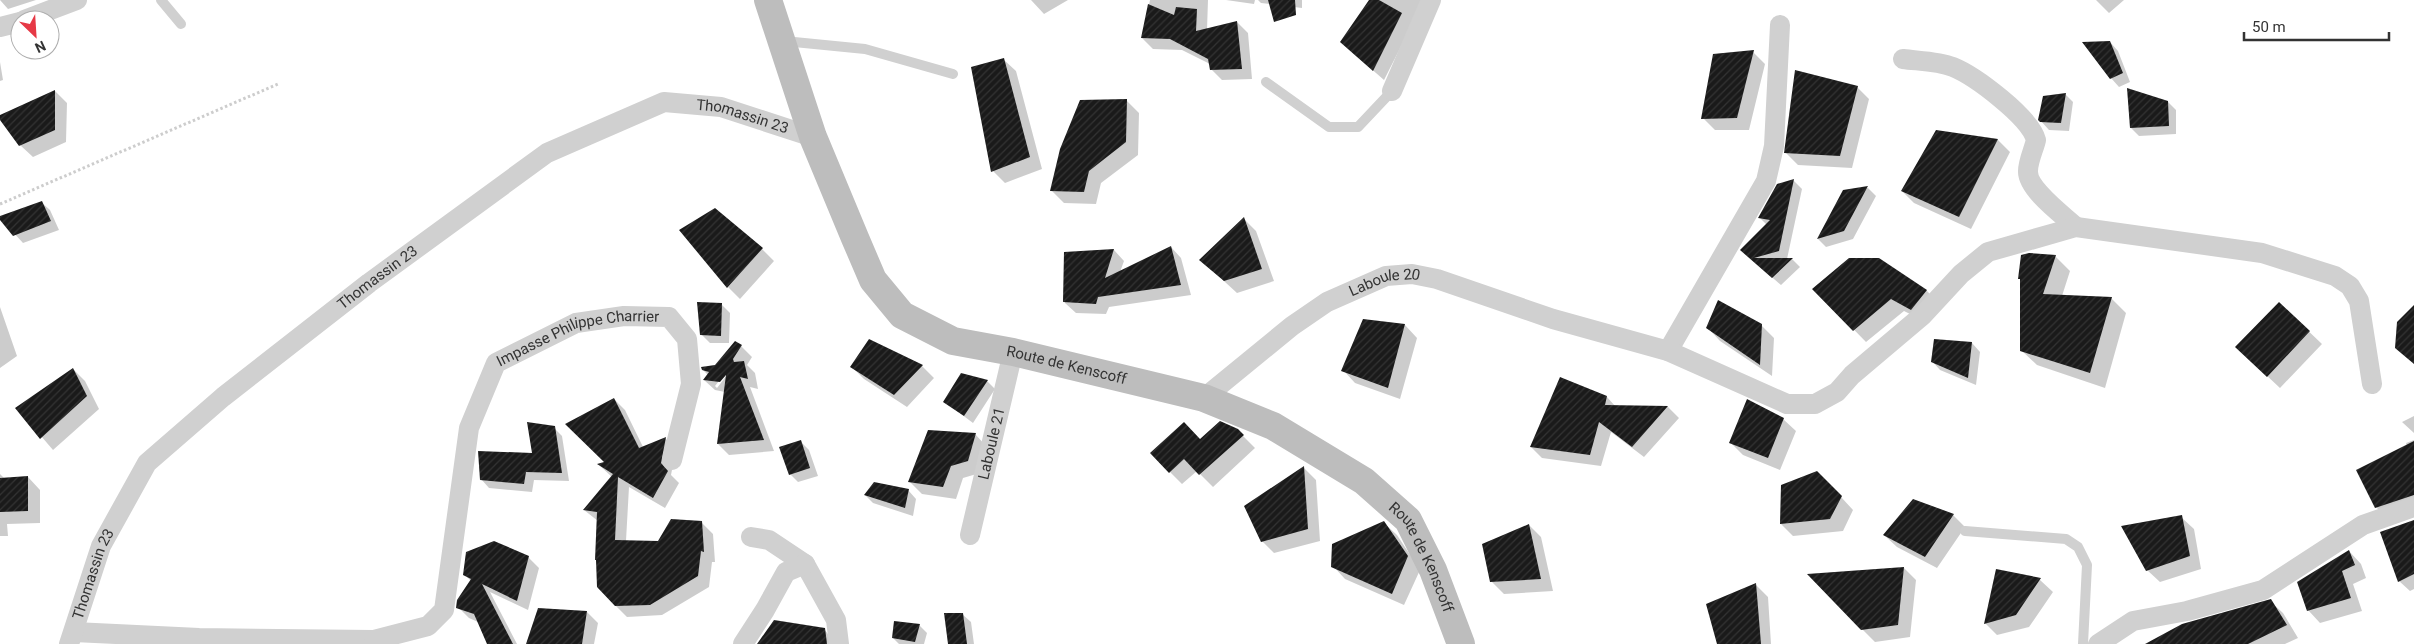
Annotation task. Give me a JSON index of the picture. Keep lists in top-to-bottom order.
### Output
{
  "streets": {
    "main road": ["Route de Kenscoff"],
    "street": [
      "Thomassin 23",
      "Laboule 20",
      "Impasse Philippe Charrier",
      "Laboule 21"
    ]
  },
  "crossings": [
    ["Thomassin 23", "Impasse Philippe Charrier"],
    ["Thomassin 23", "Route de Kenscoff"],
    ["Laboule 20", "Route de Kenscoff"],
    ["Route de Kenscoff", "Laboule 21"]
  ],
  "scale_bar": "50 m",
  "north": "bottom right"
}
